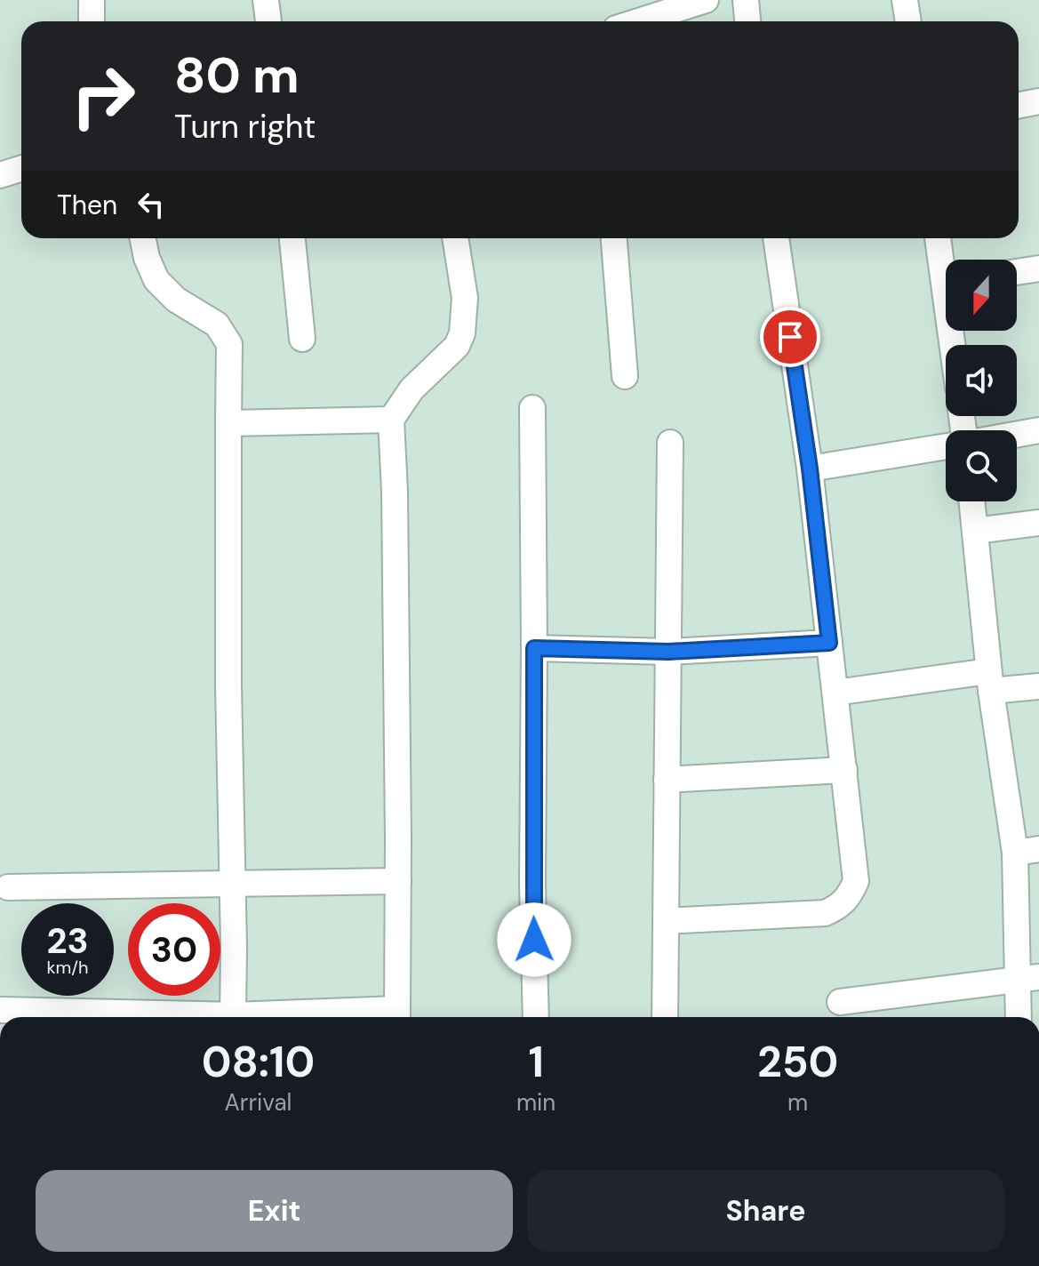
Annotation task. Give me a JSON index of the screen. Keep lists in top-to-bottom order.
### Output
{
  "north": "bottom",
  "page": {
    "turn": ["80 m", "Turn right"],
    "then": "Then",
    "speed": "23 km/h",
    "limit": "30",
    "eta": [
      "08:10",
      "Arrival",
      "1",
      "min",
      "250",
      "m"
    ],
    "buttons": ["Exit", "Share"]
  }
}
